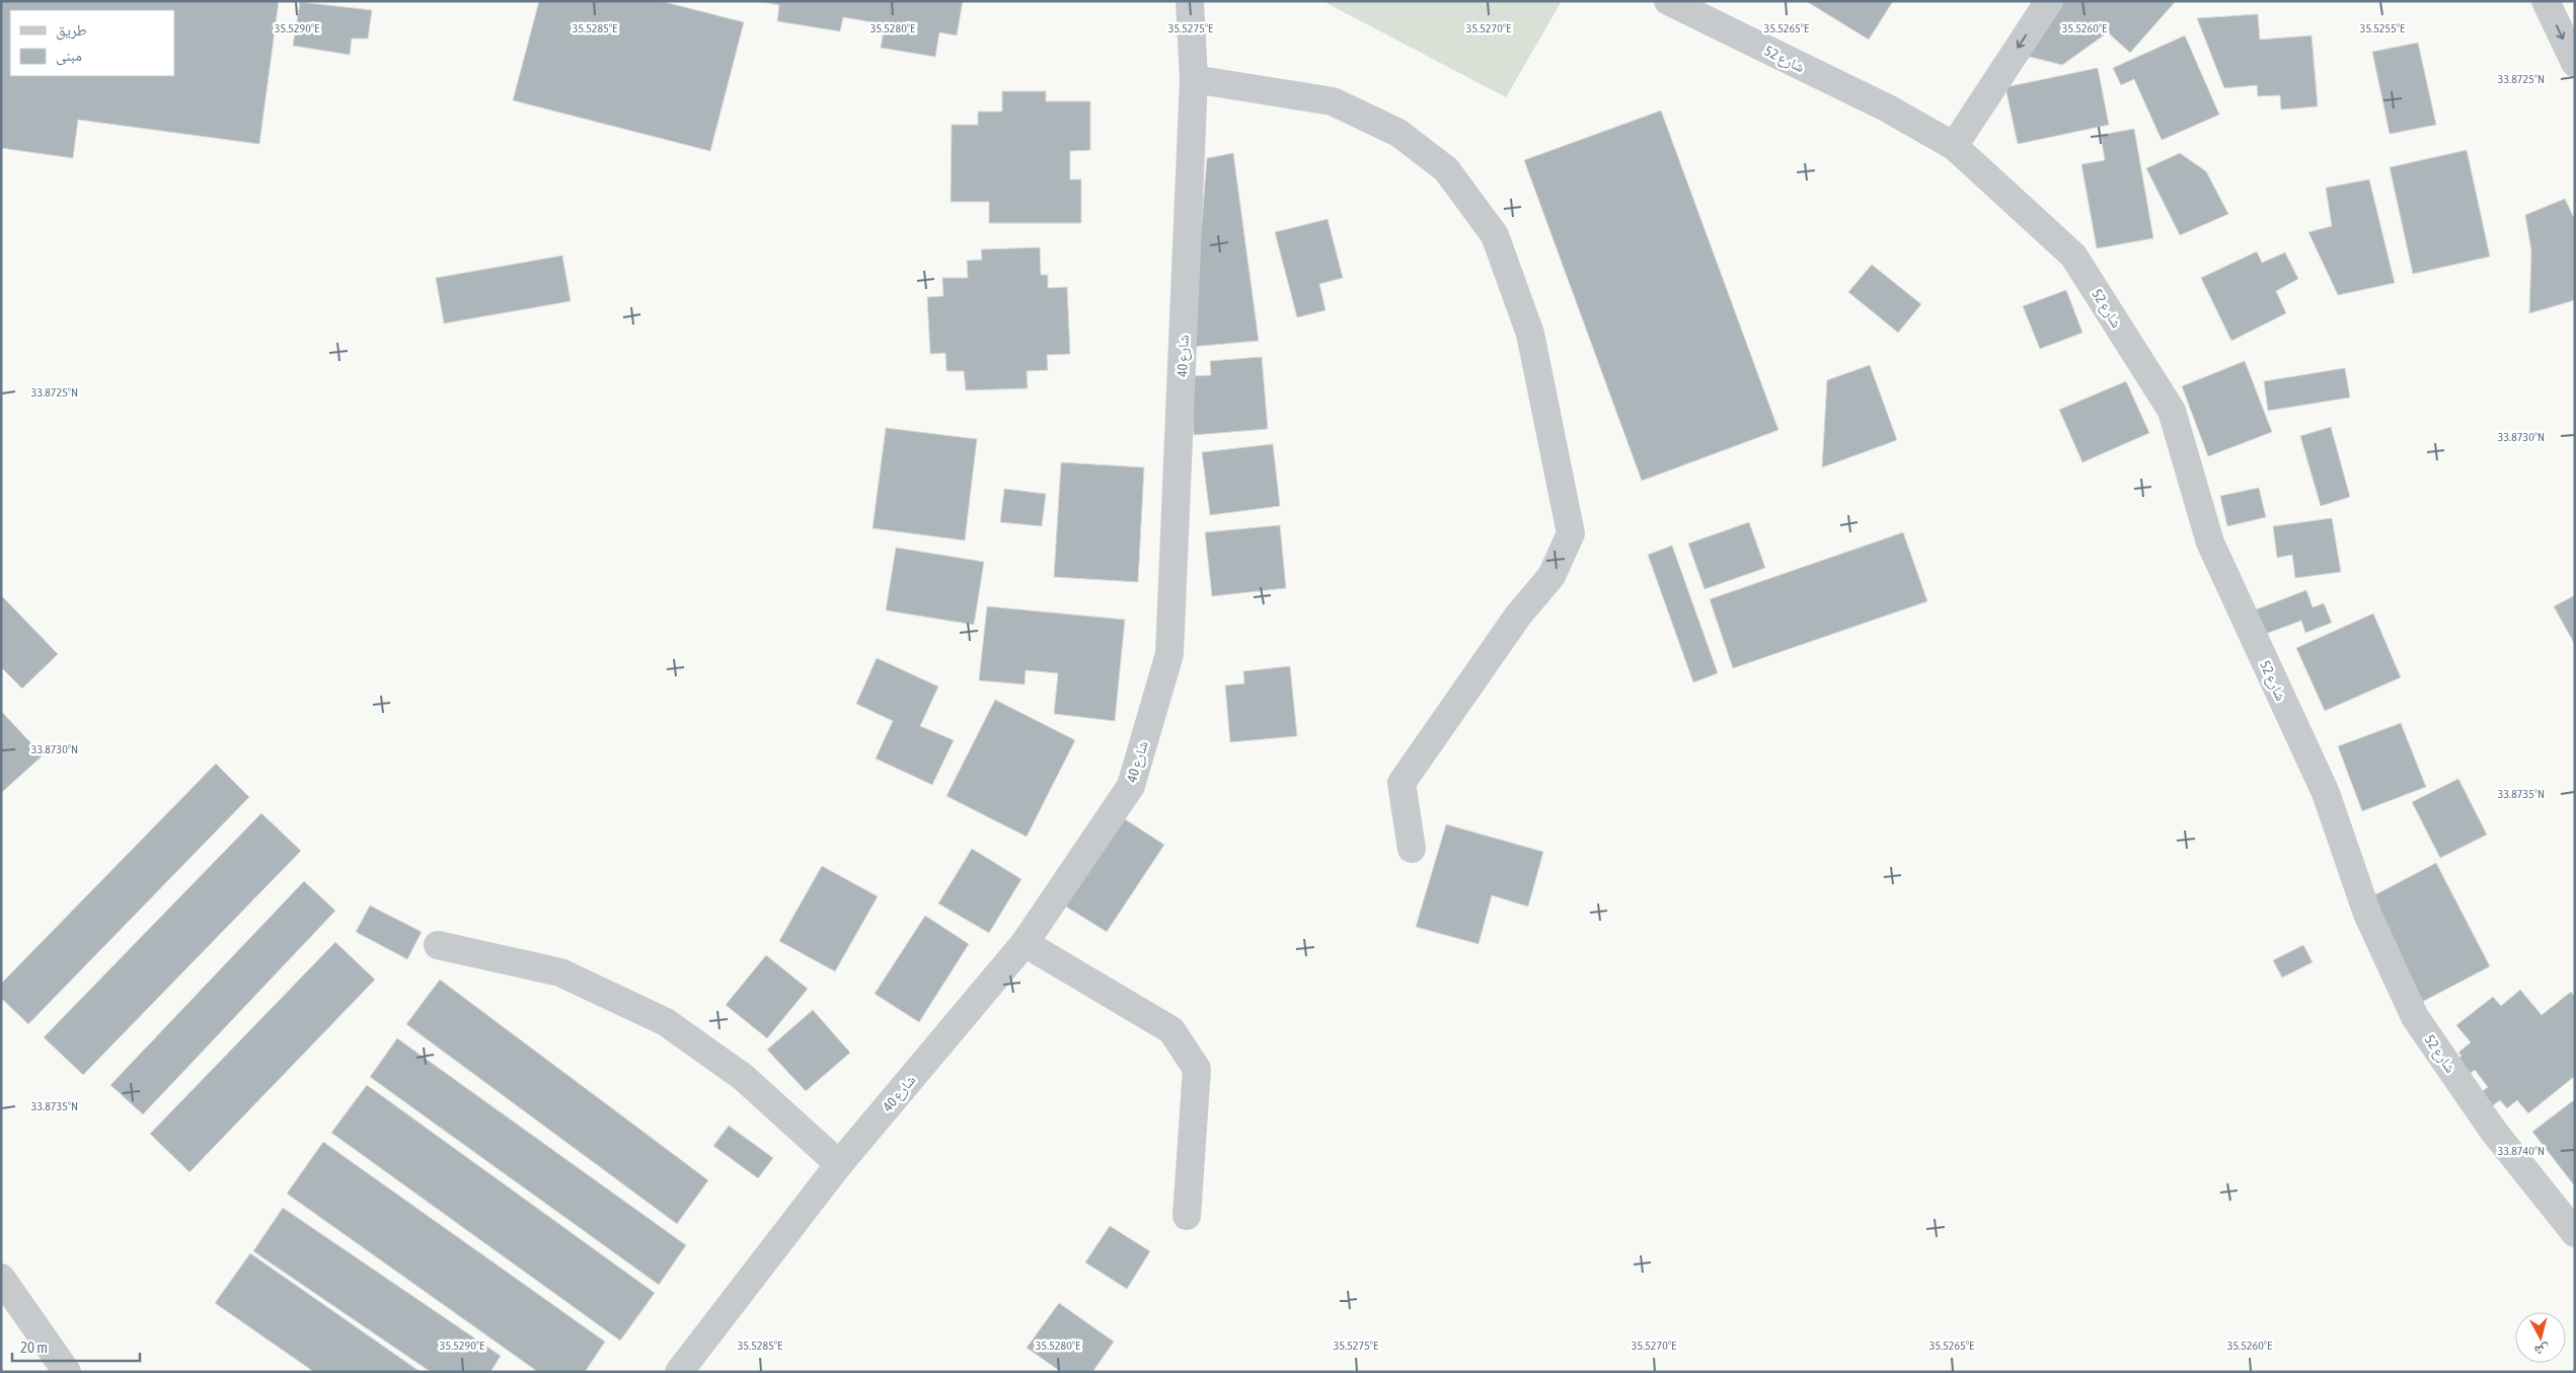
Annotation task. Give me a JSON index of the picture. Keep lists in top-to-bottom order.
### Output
{
  "streets": {
    "street": ["شارع 52", "شارع 40"]
  },
  "legend": ["طريق", "مبنى"],
  "scale_bar": "20 m",
  "north": "bottom",
  "coordinates": [
    "35.5290°E",
    "35.5285°E",
    "35.5280°E",
    "35.5275°E",
    "35.5270°E",
    "35.5265°E",
    "35.5260°E",
    "35.5255°E",
    "33.8725°N",
    "33.8730°N",
    "33.8735°N",
    "33.8740°N"
  ]
}
